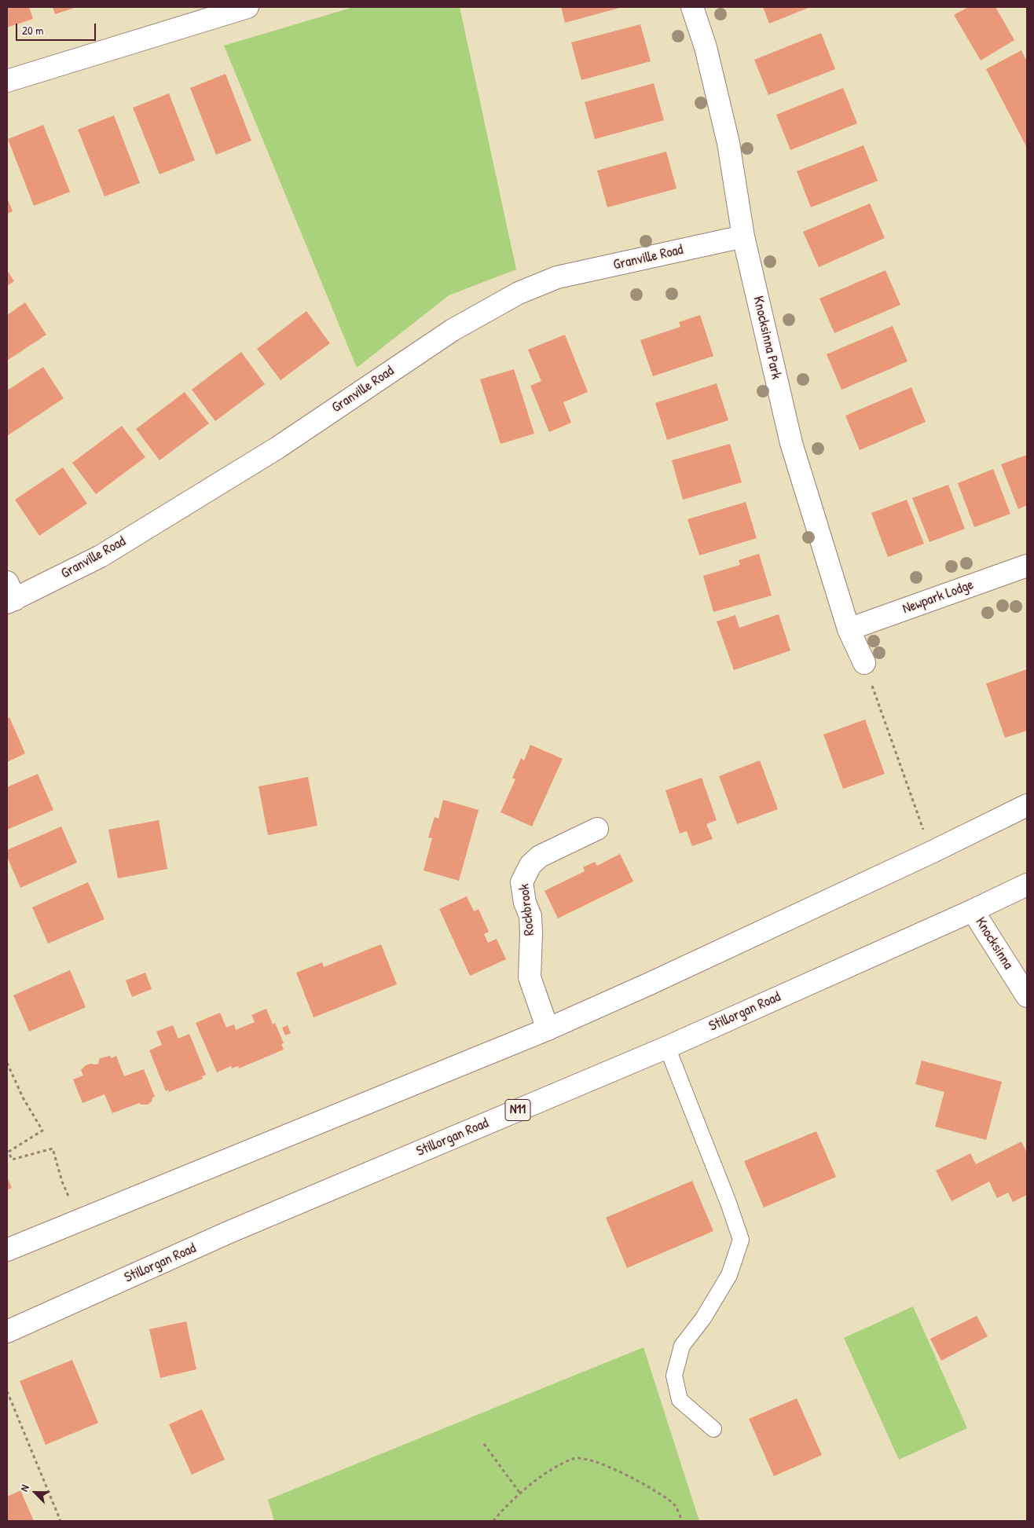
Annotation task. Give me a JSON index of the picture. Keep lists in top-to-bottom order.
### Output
{
  "streets": {
    "main road": [
      "Granville Road",
      "Knocksinna Park",
      "Newpark Lodge",
      "Rockbrook",
      "Knocksinna",
      "Stillorgan Road",
      "N11"
    ]
  },
  "crossings": [
    ["Granville Road", "Knocksinna Park"],
    ["Knocksinna Park", "Newpark Lodge"],
    ["Knocksinna", "Stillorgan Road"]
  ],
  "scale_bar": "20 m",
  "north": "top left"
}
